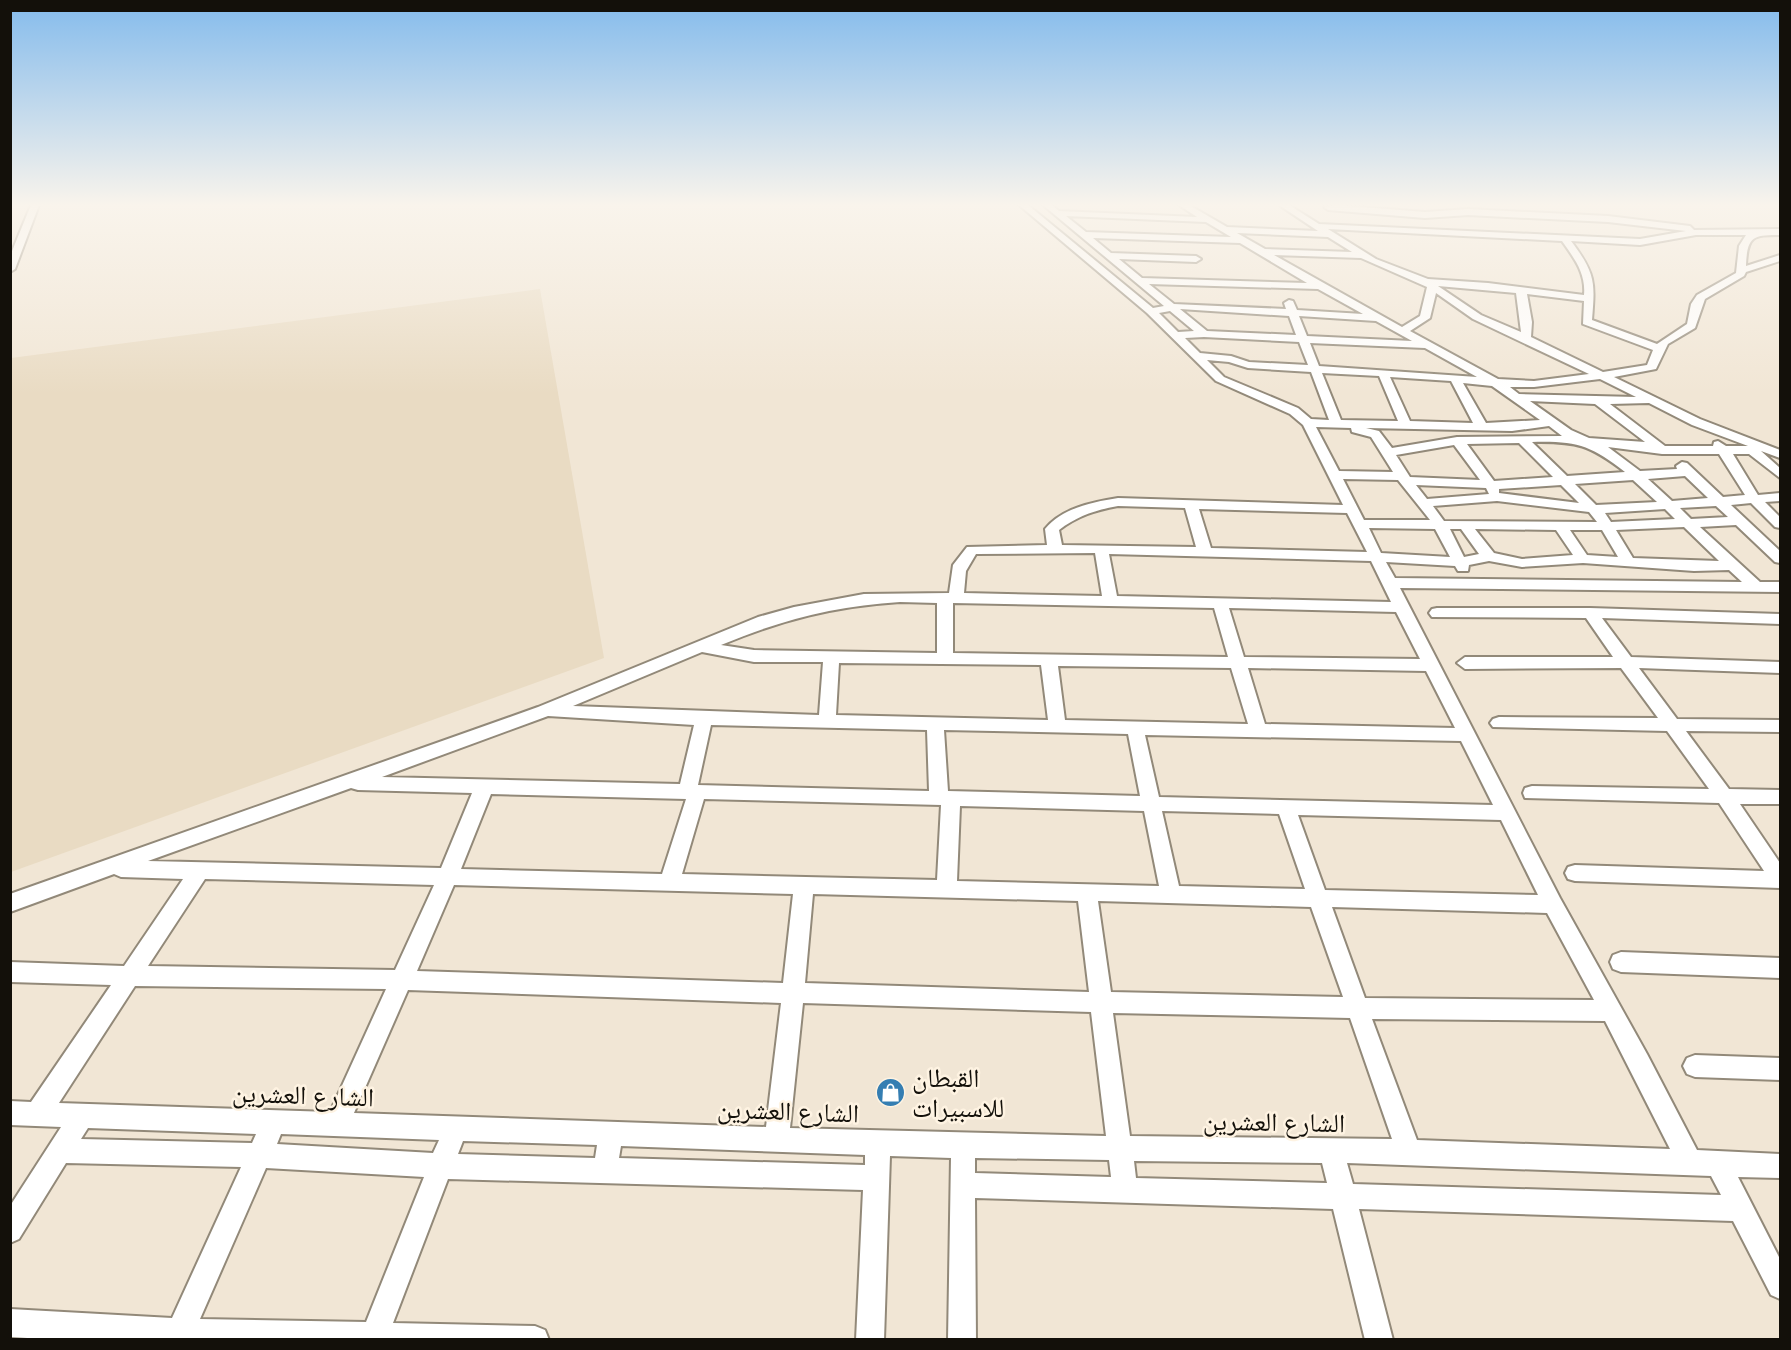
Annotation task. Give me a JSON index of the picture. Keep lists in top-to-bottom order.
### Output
{
  "streets": {
    "street": ["الشارع العشرين"]
  },
  "places": {
    "shop": ["القبطان للاسبيرات"]
  }
}
